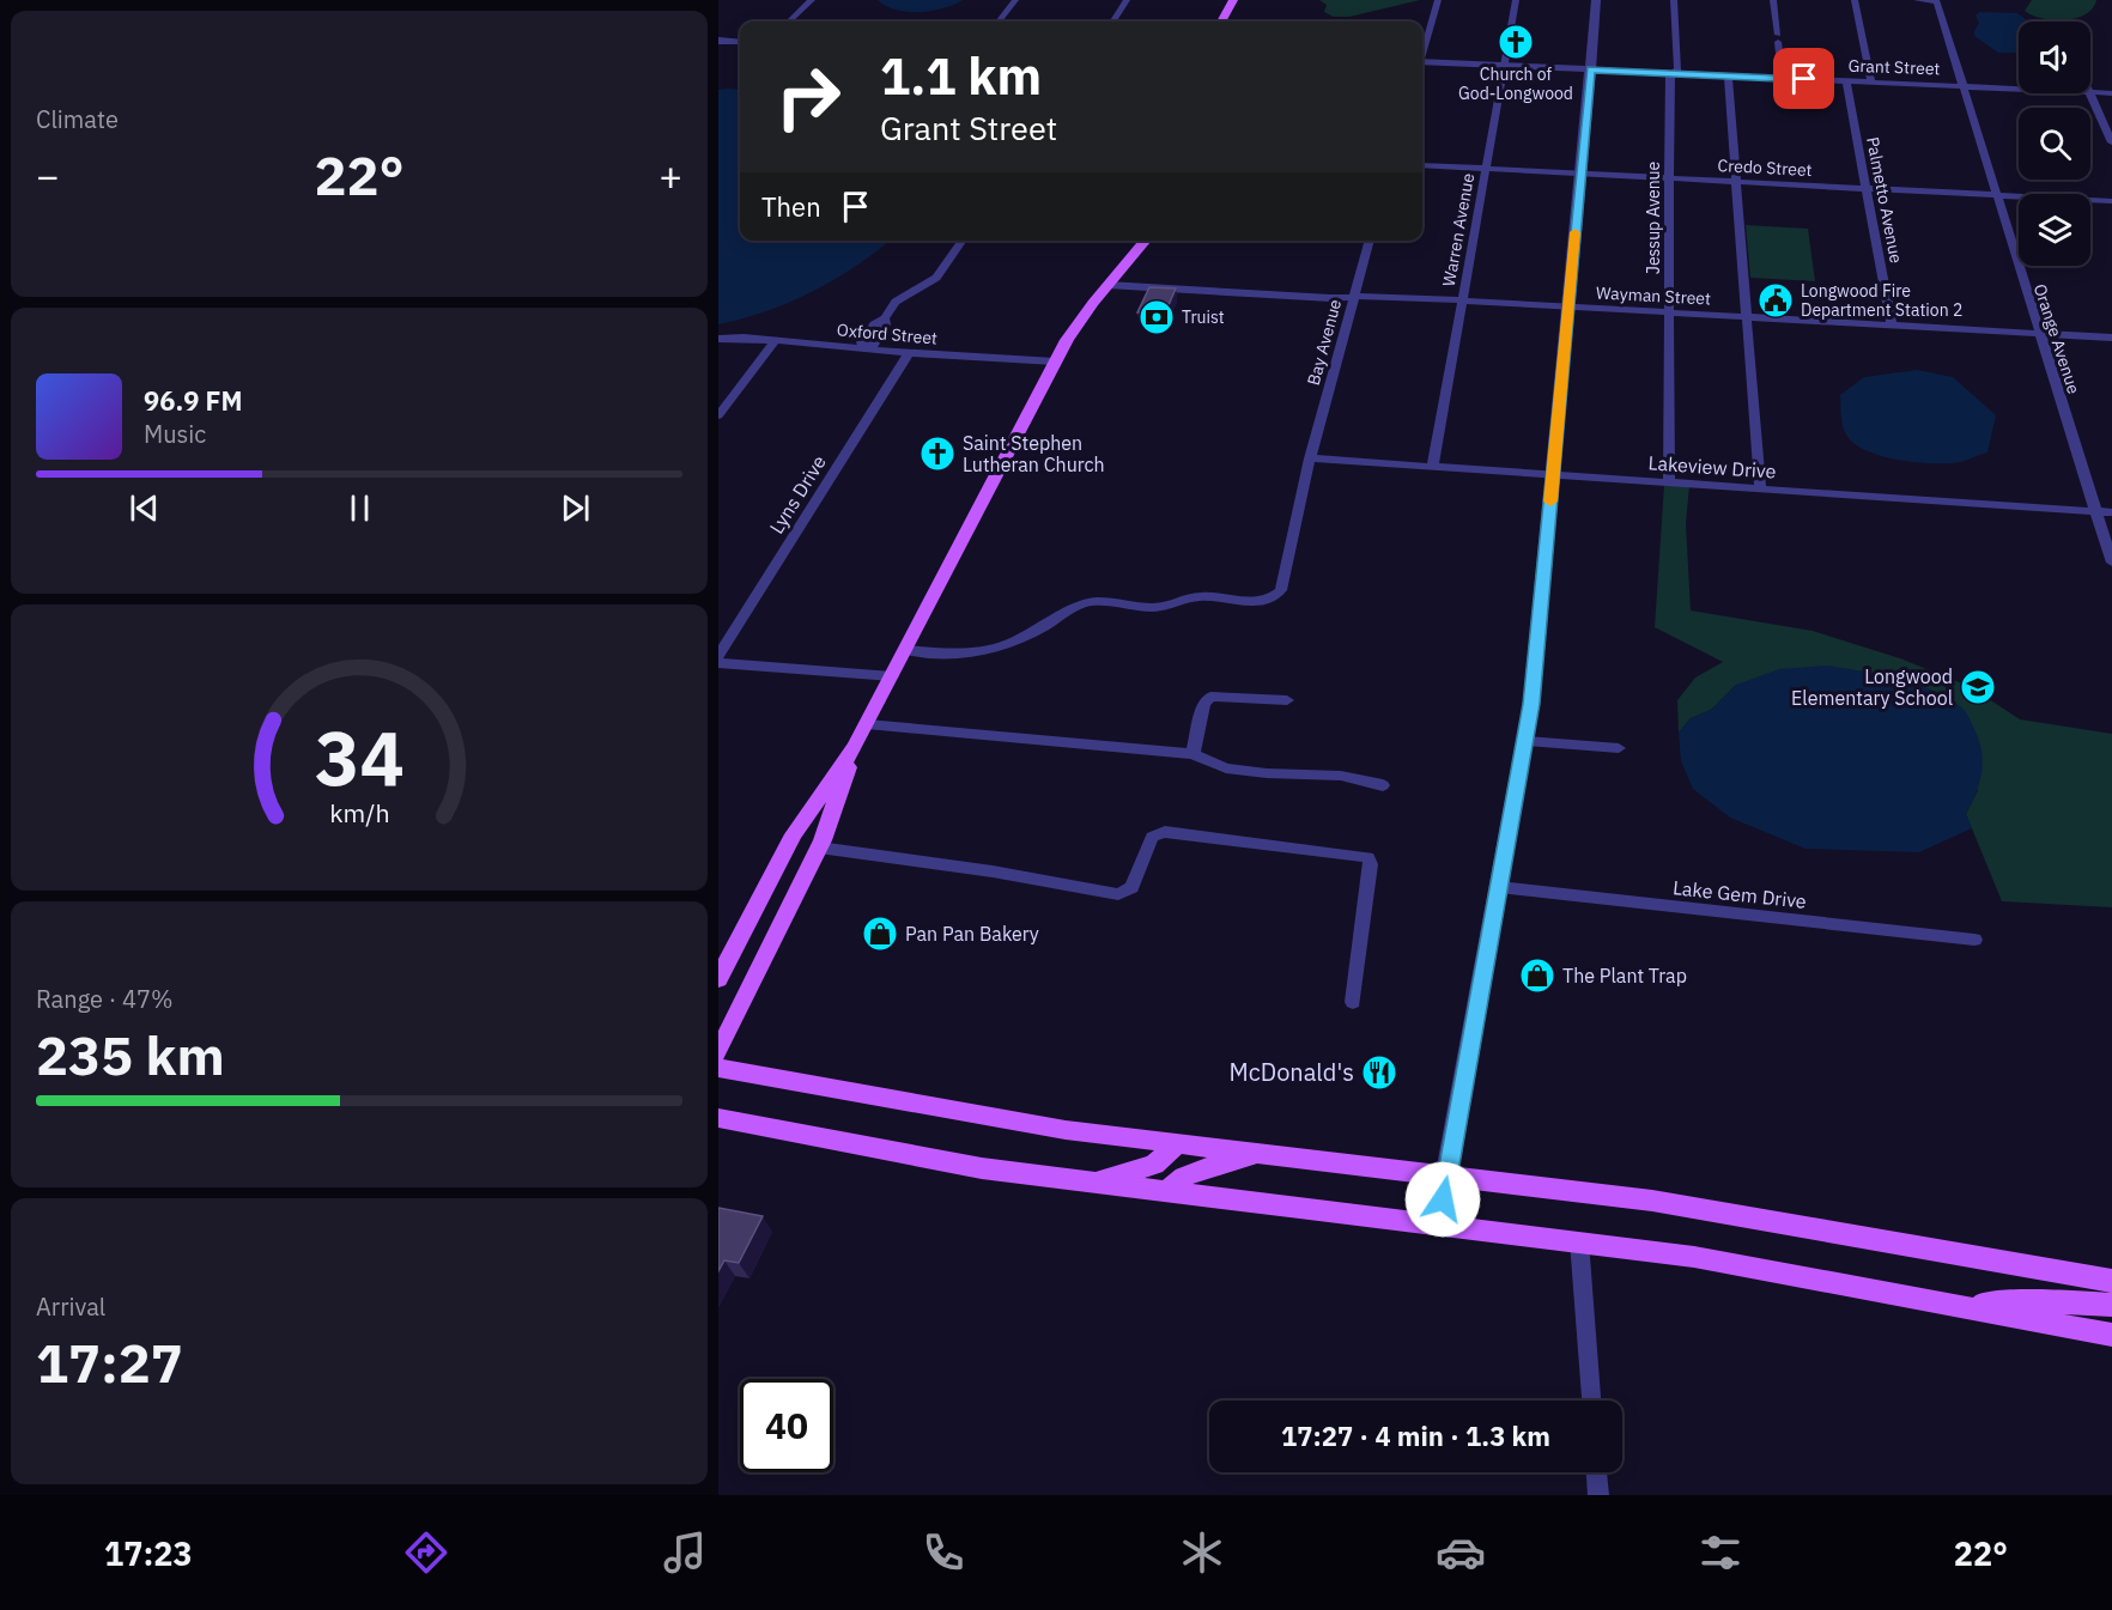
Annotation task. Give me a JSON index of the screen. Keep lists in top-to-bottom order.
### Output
{
  "streets": {
    "street": [
      "Grant Street",
      "Credo Street",
      "Palmetto Avenue",
      "Jessup Avenue",
      "Warren Avenue",
      "Wayman Street",
      "Oxford Street",
      "Orange Avenue",
      "Bay Avenue",
      "Lakeview Drive",
      "Lyns Drive",
      "Lake Gem Drive"
    ]
  },
  "crossings": [
    ["Grant Street", "Palmetto Avenue"],
    ["Grant Street", "Jessup Avenue"],
    ["Grant Street", "Warren Avenue"],
    ["Grant Street", "Orange Avenue"],
    ["Credo Street", "Palmetto Avenue"],
    ["Credo Street", "Jessup Avenue"],
    ["Credo Street", "Warren Avenue"],
    ["Credo Street", "Orange Avenue"],
    ["Palmetto Avenue", "Wayman Street"],
    ["Jessup Avenue", "Wayman Street"],
    ["Jessup Avenue", "Lakeview Drive"],
    ["Warren Avenue", "Wayman Street"],
    ["Warren Avenue", "Lakeview Drive"],
    ["Wayman Street", "Orange Avenue"],
    ["Wayman Street", "Bay Avenue"],
    ["Oxford Street", "Lyns Drive"],
    ["Orange Avenue", "Lakeview Drive"],
    ["Bay Avenue", "Lakeview Drive"]
  ],
  "places": {
    "church": ["Church of God-Longwood", "Saint Stephen Lutheran Church"],
    "public building": ["Longwood Fire Department Station 2"],
    "bank": ["Truist"],
    "school or university": ["Longwood Elementary School"],
    "shop": ["Pan Pan Bakery", "The Plant Trap"],
    "restaurant": ["McDonald's"]
  },
  "page": {
    "tile": [
      "Climate",
      ["Range · 47%", "235 km"],
      ["Arrival", "17:27"]
    ],
    "turn": ["1.1 km", "Grant Street"],
    "heat": ["−", "22°", "+"],
    "then": "Then",
    "song": ["96.9 FM", "Music"],
    "limit": "40",
    "trip": "17:27 · 4 min · 1.3 km",
    "tabs": ["17:23", "22°"],
    "gauge": ["34", "km/h"]
  }
}
